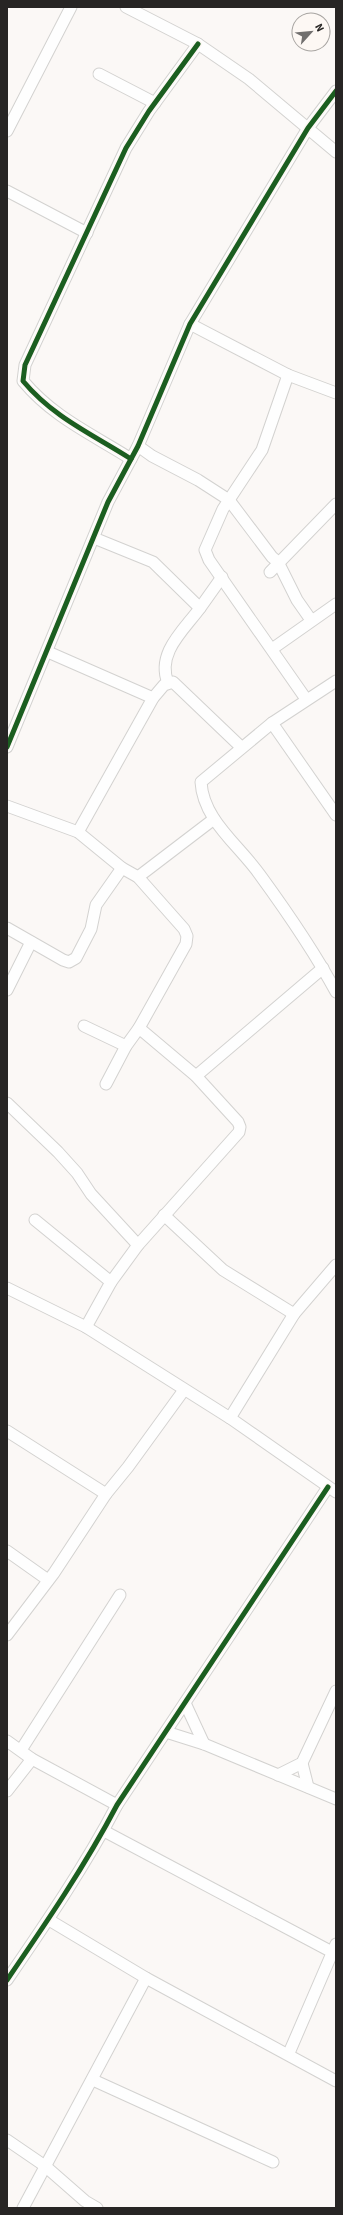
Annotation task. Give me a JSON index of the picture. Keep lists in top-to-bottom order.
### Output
{
  "north": "top right"
}
